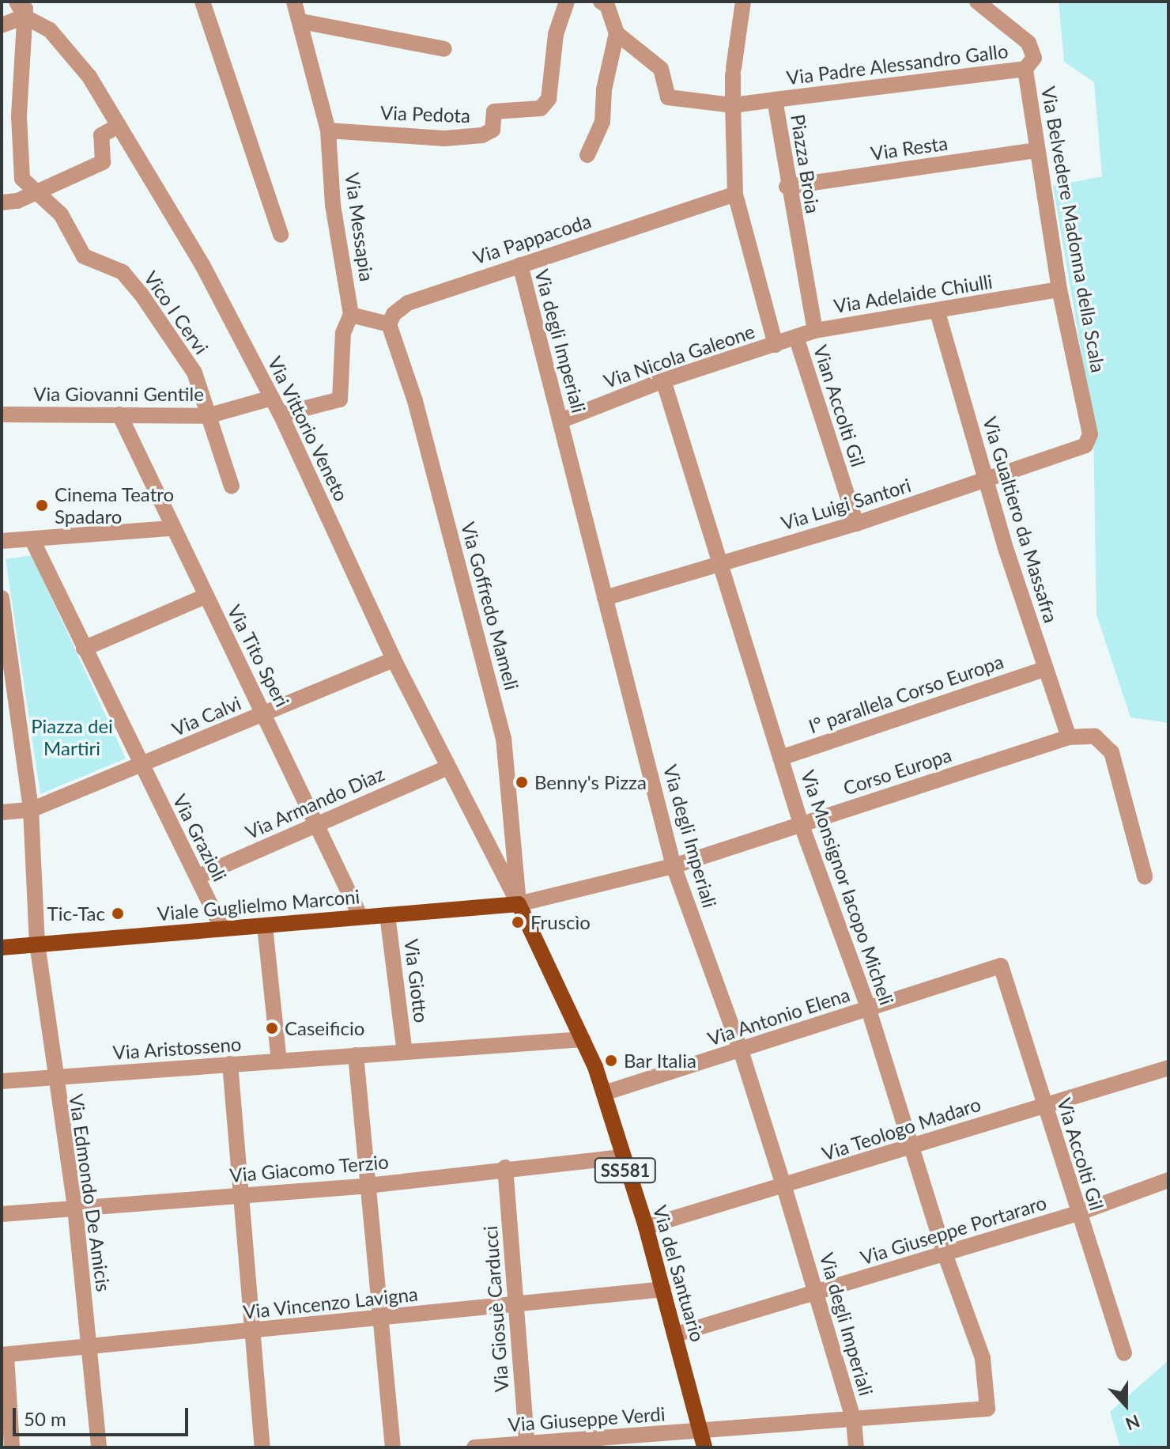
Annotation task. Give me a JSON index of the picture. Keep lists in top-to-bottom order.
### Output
{
  "streets": {
    "main road": ["Viale Guglielmo Marconi", "SS581", "Via del Santuario"],
    "street": [
      "Via Padre Alessandro Gallo",
      "Via Pedota",
      "Via Resta",
      "Piazza Broia",
      "Via Messapia",
      "Via Belvedere Madonna della Scala",
      "Via Pappacoda",
      "Via Adelaide Chiulli",
      "Vico I Cervi",
      "Via degli Imperiali",
      "Via Nicola Galeone",
      "Via Giovanni Gentile",
      "Vian Accolti Gil",
      "Via Vittorio Veneto",
      "Via Luigi Santori",
      "Via Gualtiero da Massafra",
      "Via Goffredo Mameli",
      "Via Tito Speri",
      "I° parallela Corso Europa",
      "Via Calvi",
      "Corso Europa",
      "Via Armando Diaz",
      "Via Grazioli",
      "Via Monsignor Iacopo Micheli",
      "Via Giotto",
      "Via Antonio Elena",
      "Via Aristosseno",
      "Via Teologo Madaro",
      "Via Accolti Gil",
      "Via Giacomo Terzio",
      "Via Edmondo De Amicis",
      "Via Giuseppe Portararo",
      "Via Vincenzo Lavigna",
      "Via Giosuè Carducci",
      "Via Giuseppe Verdi"
    ]
  },
  "crossings": [
    ["Via Padre Alessandro Gallo", "Piazza Broia"],
    ["Via Padre Alessandro Gallo", "Via Belvedere Madonna della Scala"],
    ["Via Pedota", "Via Messapia"],
    ["Via Resta", "Piazza Broia"],
    ["Via Resta", "Via Belvedere Madonna della Scala"],
    ["Piazza Broia", "Via Adelaide Chiulli"],
    ["Via Messapia", "Via Vittorio Veneto"],
    ["Via Belvedere Madonna della Scala", "Via Adelaide Chiulli"],
    ["Via Belvedere Madonna della Scala", "Via Luigi Santori"],
    ["Via Pappacoda", "Via degli Imperiali"],
    ["Via Pappacoda", "Via Goffredo Mameli"],
    ["Via Adelaide Chiulli", "Via Nicola Galeone"],
    ["Via Adelaide Chiulli", "Vian Accolti Gil"],
    ["Via Adelaide Chiulli", "Via Gualtiero da Massafra"],
    ["Vico I Cervi", "Via Giovanni Gentile"],
    ["Vico I Cervi", "Via Vittorio Veneto"],
    ["Via degli Imperiali", "Via Nicola Galeone"],
    ["Via degli Imperiali", "Via Luigi Santori"],
    ["Via degli Imperiali", "Corso Europa"],
    ["Via degli Imperiali", "Via Antonio Elena"],
    ["Via degli Imperiali", "Via Teologo Madaro"],
    ["Via degli Imperiali", "Via Giuseppe Portararo"],
    ["Via degli Imperiali", "Via Giuseppe Verdi"],
    ["Via Nicola Galeone", "Via Monsignor Iacopo Micheli"],
    ["Via Giovanni Gentile", "Via Vittorio Veneto"],
    ["Via Giovanni Gentile", "Via Tito Speri"],
    ["Vian Accolti Gil", "Via Luigi Santori"],
    ["Via Vittorio Veneto", "Via Goffredo Mameli"],
    ["Via Vittorio Veneto", "Via Calvi"],
    ["Via Vittorio Veneto", "Corso Europa"],
    ["Via Vittorio Veneto", "Via Armando Diaz"],
    ["Via Vittorio Veneto", "Viale Guglielmo Marconi"],
    ["Via Vittorio Veneto", "Via del Santuario"],
    ["Via Luigi Santori", "Via Gualtiero da Massafra"],
    ["Via Luigi Santori", "Via Monsignor Iacopo Micheli"],
    ["Via Gualtiero da Massafra", "I° parallela Corso Europa"],
    ["Via Gualtiero da Massafra", "Corso Europa"],
    ["Via Goffredo Mameli", "Corso Europa"],
    ["Via Goffredo Mameli", "Viale Guglielmo Marconi"],
    ["Via Goffredo Mameli", "Via del Santuario"],
    ["Via Tito Speri", "Via Calvi"],
    ["Via Tito Speri", "Via Armando Diaz"],
    ["Via Tito Speri", "Viale Guglielmo Marconi"],
    ["I° parallela Corso Europa", "Via Monsignor Iacopo Micheli"],
    ["Via Calvi", "Via Grazioli"],
    ["Via Calvi", "Via Edmondo De Amicis"],
    ["Corso Europa", "Via Monsignor Iacopo Micheli"],
    ["Corso Europa", "Viale Guglielmo Marconi"],
    ["Corso Europa", "Via del Santuario"],
    ["Via Armando Diaz", "Via Grazioli"],
    ["Via Grazioli", "Viale Guglielmo Marconi"],
    ["Via Monsignor Iacopo Micheli", "Via Antonio Elena"],
    ["Via Monsignor Iacopo Micheli", "Via Teologo Madaro"],
    ["Via Monsignor Iacopo Micheli", "Via Giuseppe Portararo"],
    ["Via Monsignor Iacopo Micheli", "Via Giuseppe Verdi"],
    ["Viale Guglielmo Marconi", "Via Giotto"],
    ["Viale Guglielmo Marconi", "Via Edmondo De Amicis"],
    ["Viale Guglielmo Marconi", "Via del Santuario"],
    ["Via Giotto", "Via Aristosseno"],
    ["Via Antonio Elena", "Via Accolti Gil"],
    ["Via Antonio Elena", "Via del Santuario"],
    ["Via Aristosseno", "Via Edmondo De Amicis"],
    ["Via Aristosseno", "Via del Santuario"],
    ["Via Teologo Madaro", "Via Accolti Gil"],
    ["Via Teologo Madaro", "Via del Santuario"],
    ["Via Accolti Gil", "Via Giuseppe Portararo"],
    ["Via Giacomo Terzio", "Via Edmondo De Amicis"],
    ["Via Giacomo Terzio", "Via del Santuario"],
    ["Via Giacomo Terzio", "Via Giosuè Carducci"],
    ["Via Edmondo De Amicis", "Via Vincenzo Lavigna"],
    ["Via Giuseppe Portararo", "Via del Santuario"],
    ["Via del Santuario", "Via Vincenzo Lavigna"],
    ["Via del Santuario", "Via Giuseppe Verdi"],
    ["Via Vincenzo Lavigna", "Via Giosuè Carducci"],
    ["Via Giosuè Carducci", "Via Giuseppe Verdi"]
  ],
  "parks": ["Piazza dei Martiri"],
  "places": [
    "Cinema Teatro Spadaro",
    "Benny's Pizza",
    "Tic-Tac",
    "Fruscìo",
    "Caseificio",
    "Bar Italia"
  ],
  "scale_bar": "50 m",
  "north": "bottom"
}
